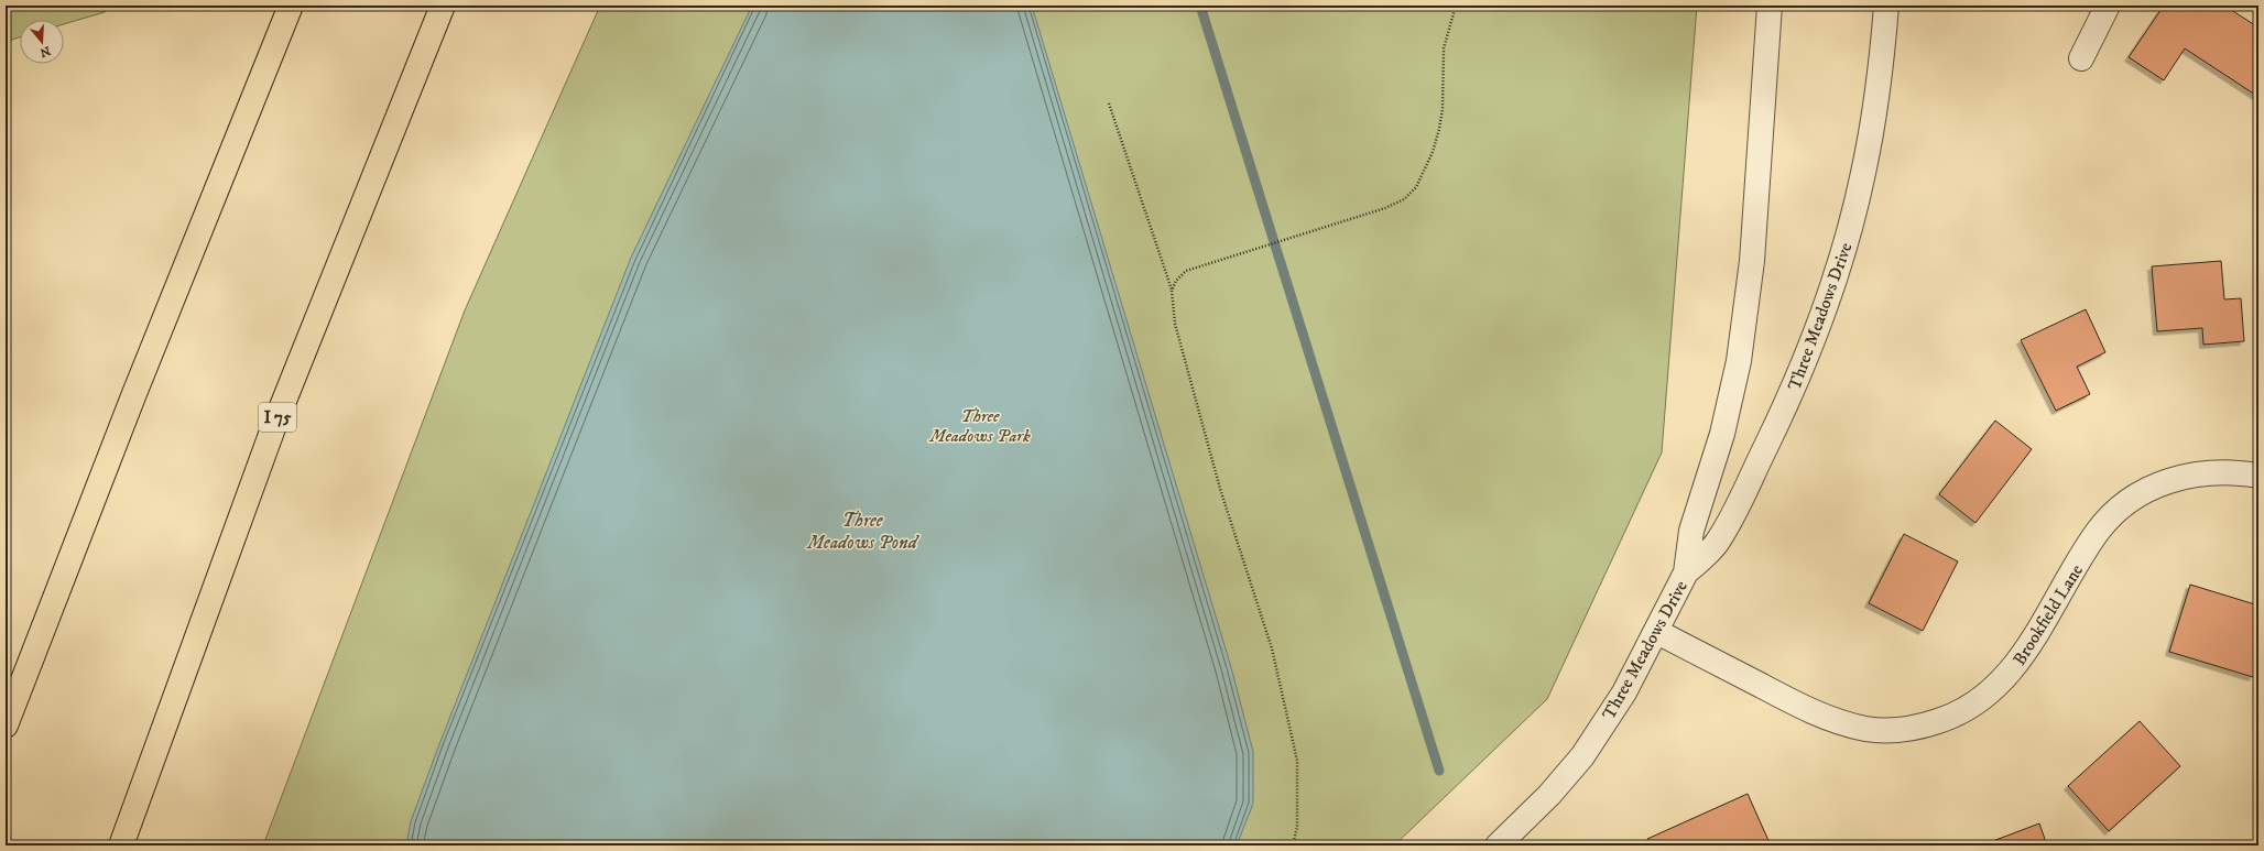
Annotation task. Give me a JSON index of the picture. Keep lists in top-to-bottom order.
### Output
{
  "streets": {
    "highway": ["I 75"],
    "street": ["Three Meadows Drive", "Brookfield Lane"]
  },
  "crossings": [
    ["Three Meadows Drive", "Brookfield Lane"]
  ],
  "water": ["Three Meadows Pond"],
  "parks": ["Three Meadows Park"],
  "north": "bottom"
}
